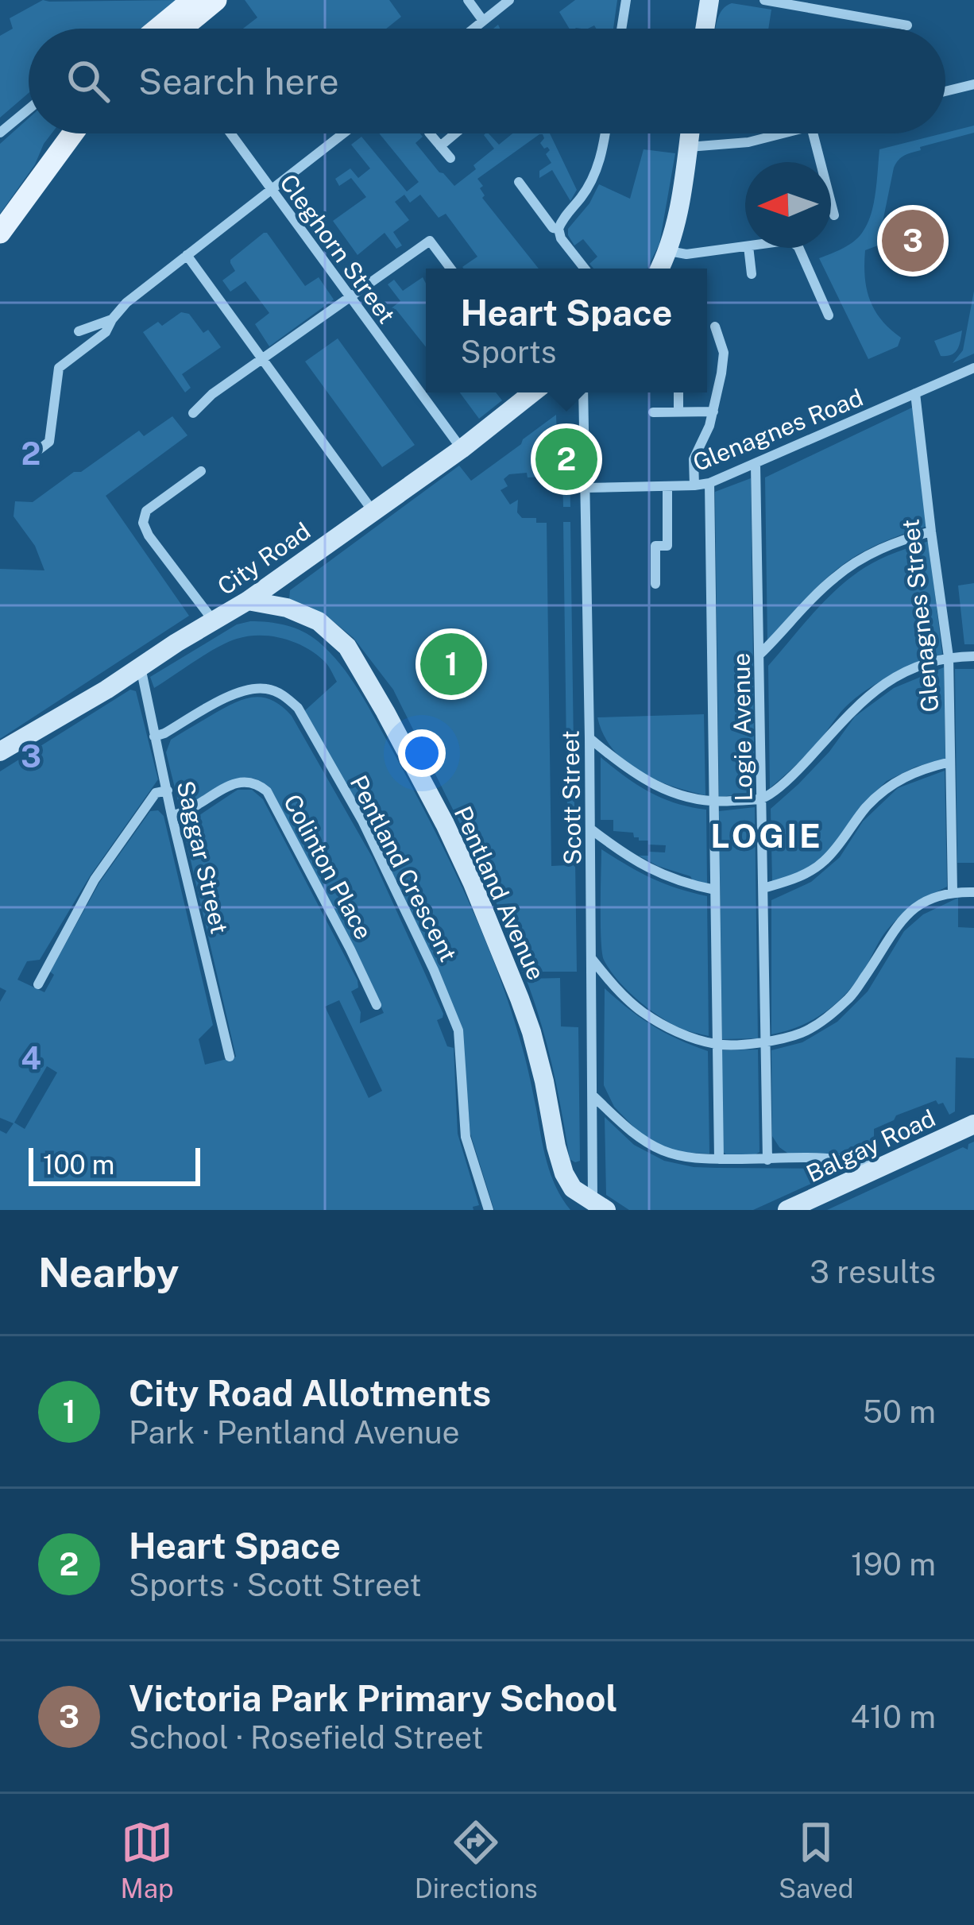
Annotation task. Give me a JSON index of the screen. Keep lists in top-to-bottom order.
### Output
{
  "streets": {
    "street": [
      "Cleghorn Street",
      "Glenagnes Road",
      "City Road",
      "Glenagnes Street",
      "Logie Avenue",
      "Scott Street",
      "Saggar Street",
      "Colinton Place",
      "Pentland Crescent",
      "Pentland Avenue",
      "Balgay Road"
    ]
  },
  "crossings": [
    ["Cleghorn Street", "City Road"],
    ["Glenagnes Road", "Glenagnes Street"],
    ["Glenagnes Road", "Logie Avenue"],
    ["Glenagnes Road", "Scott Street"],
    ["City Road", "Saggar Street"],
    ["City Road", "Pentland Avenue"],
    ["Scott Street", "Pentland Avenue"],
    ["Saggar Street", "Colinton Place"],
    ["Saggar Street", "Pentland Crescent"]
  ],
  "districts": ["LOGIE"],
  "scale_bar": "100 m",
  "north": "left",
  "page": {
    "search": "Search here",
    "pins": ["3", "2", "1"],
    "popup": ["Heart Space", "Sports"],
    "scale": "100 m",
    "heading": ["Nearby", "3 results"],
    "list": [
      {
        "mark": "1",
        "name": "City Road Allotments",
        "note": "Park · Pentland Avenue",
        "value": "50 m"
      },
      {
        "mark": "2",
        "name": "Heart Space",
        "note": "Sports · Scott Street",
        "value": "190 m"
      },
      {
        "mark": "3",
        "name": "Victoria Park Primary School",
        "note": "School · Rosefield Street",
        "value": "410 m"
      }
    ],
    "nav": ["Map", "Directions", "Saved"]
  },
  "grid": {
    "rows": ["2", "3", "4"]
  }
}
